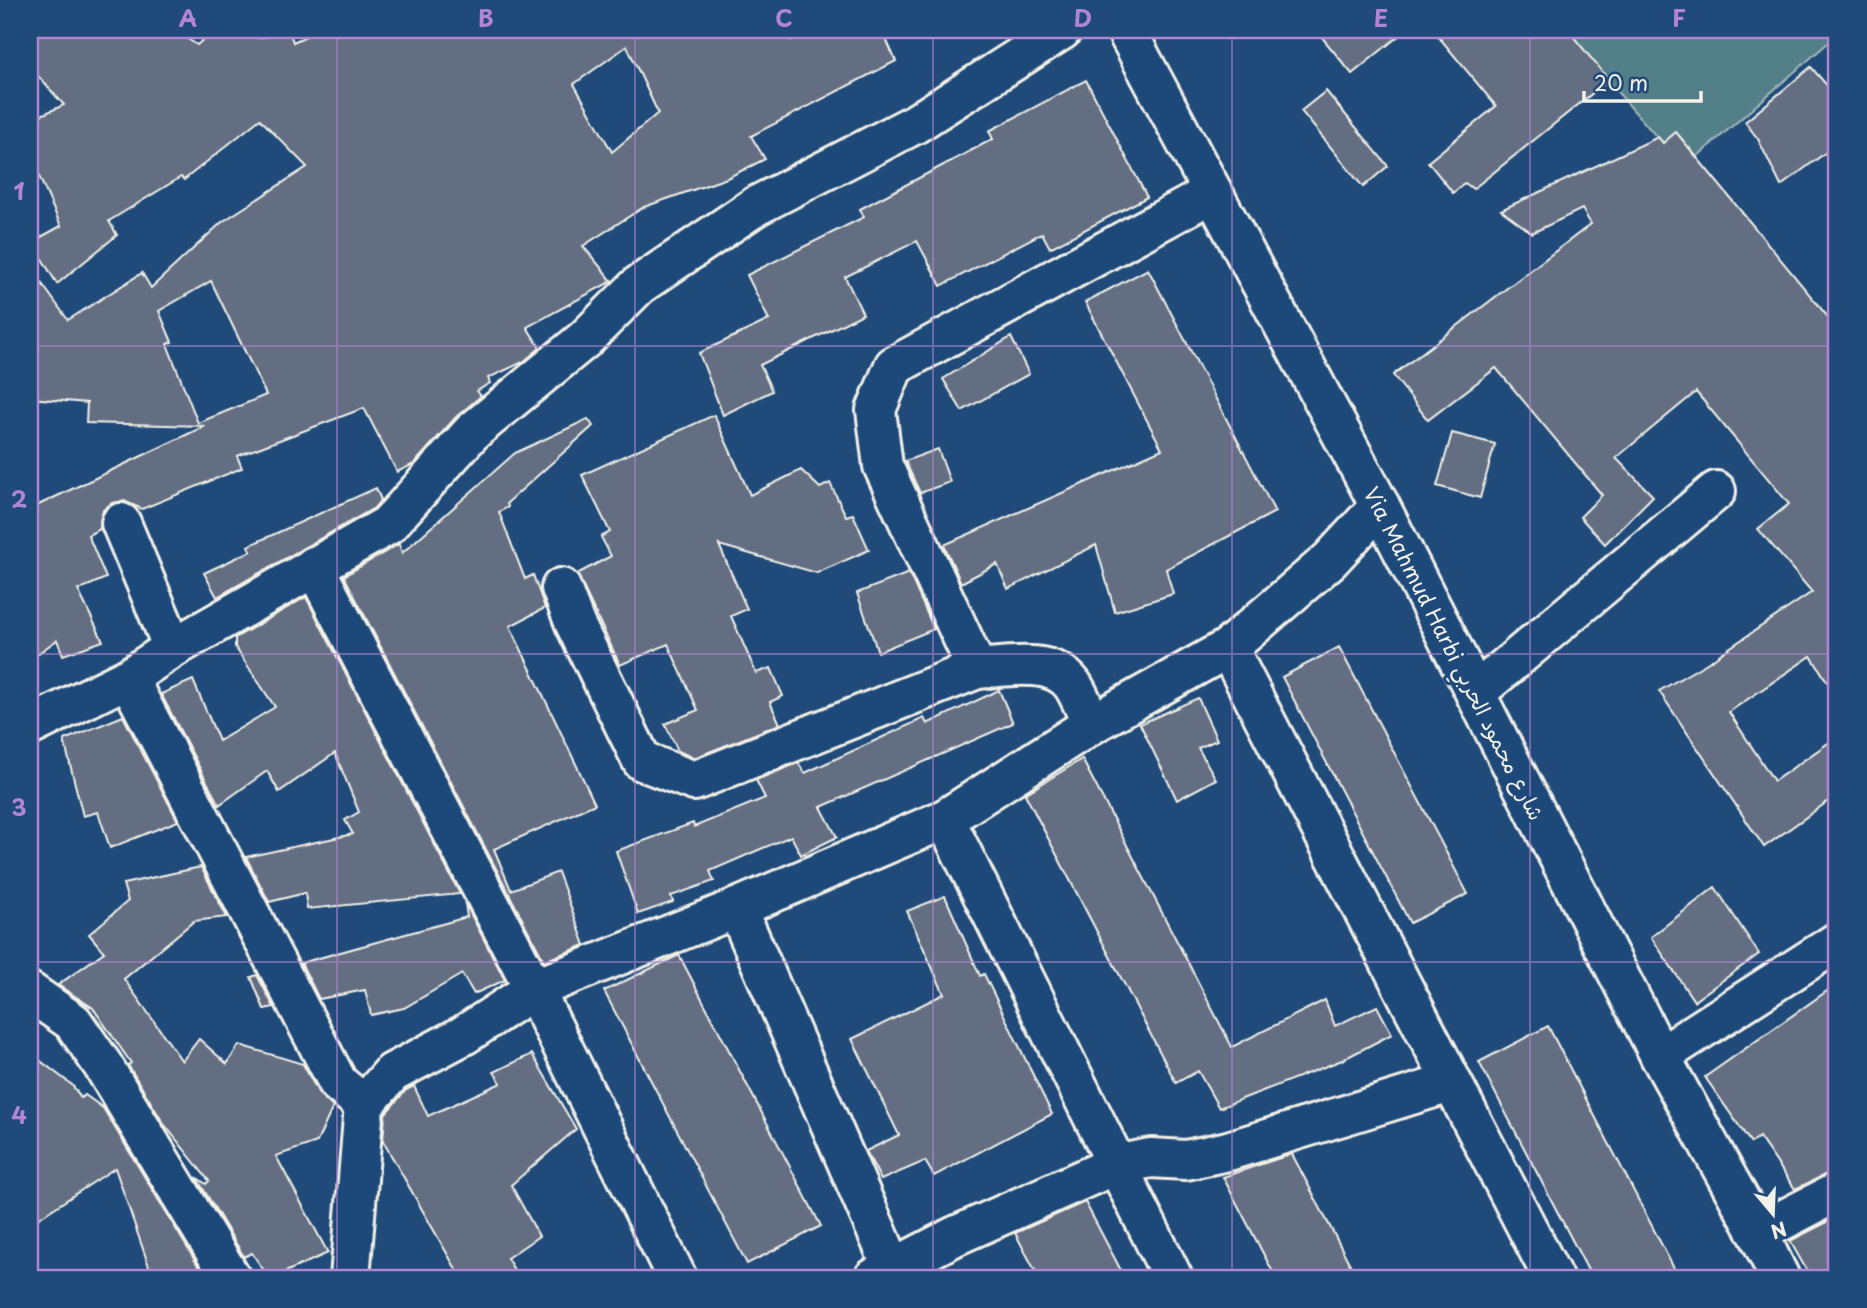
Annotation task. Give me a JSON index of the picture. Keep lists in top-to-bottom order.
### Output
{
  "streets": {
    "street": ["Via Mahmud Harbi شارع محمود الحربي"]
  },
  "scale_bar": "20 m",
  "north": "bottom",
  "grid": {
    "columns": [
      "A",
      "B",
      "C",
      "D",
      "E",
      "F"
    ],
    "rows": [
      "1",
      "2",
      "3",
      "4"
    ]
  }
}
